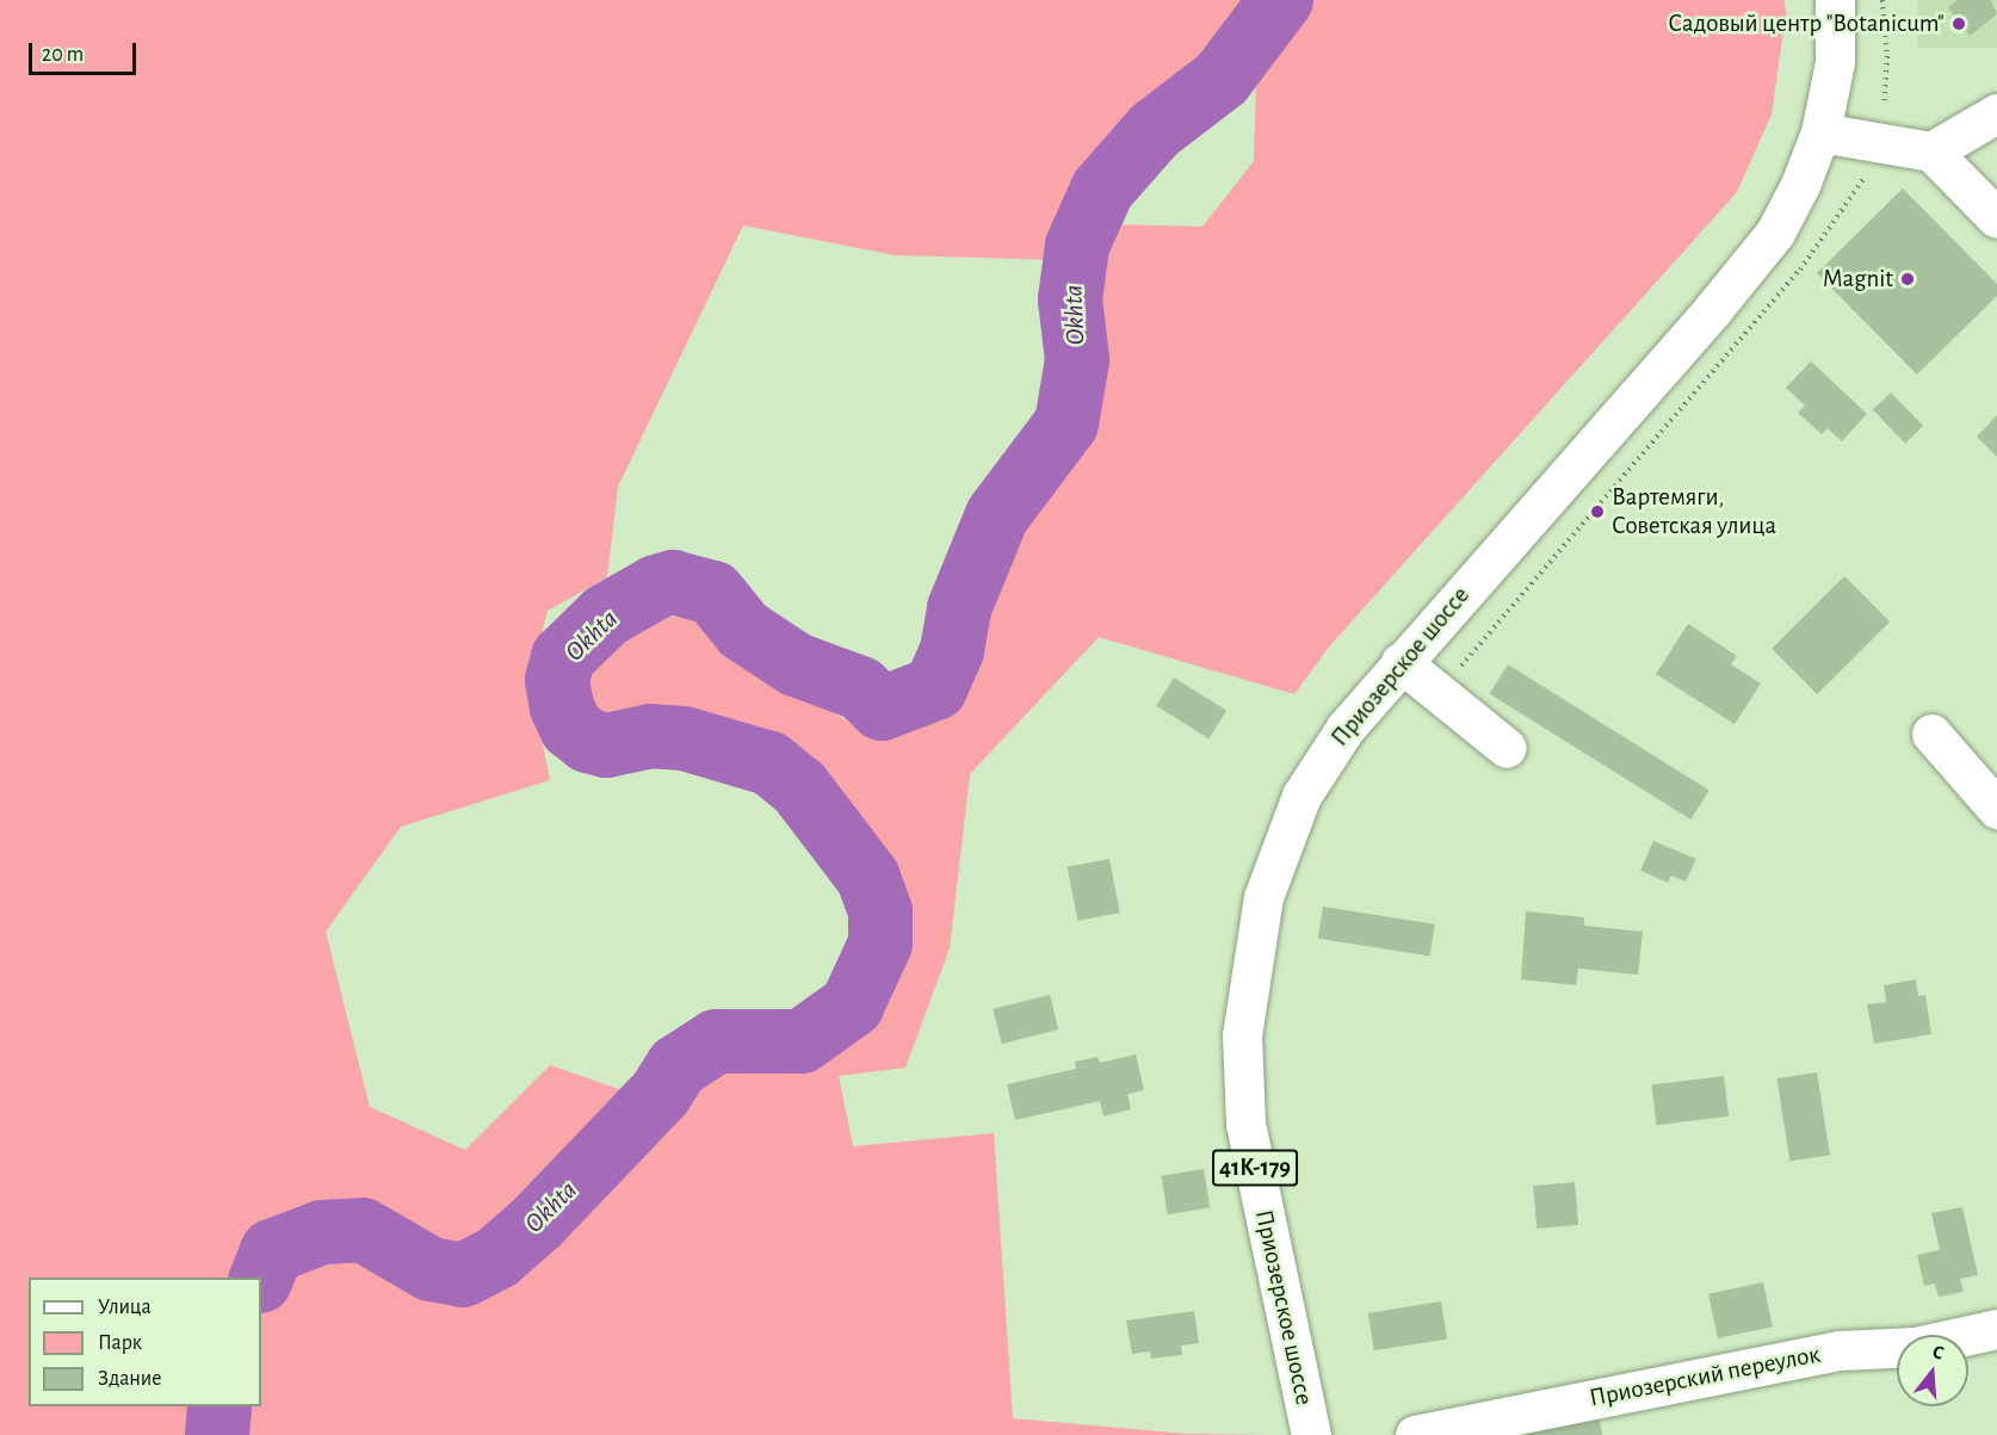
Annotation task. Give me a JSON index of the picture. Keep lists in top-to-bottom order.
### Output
{
  "streets": {
    "main road": ["Приозерское шоссе", "41К-179", "Приозерский переулок"]
  },
  "water": ["Okhta"],
  "places": ["Садовый центр \"Botanicum\"", "Magnit", "Вартемяги, Советская улица"],
  "legend": ["Улица", "Парк", "Здание"],
  "scale_bar": "20 m",
  "north": "top"
}
